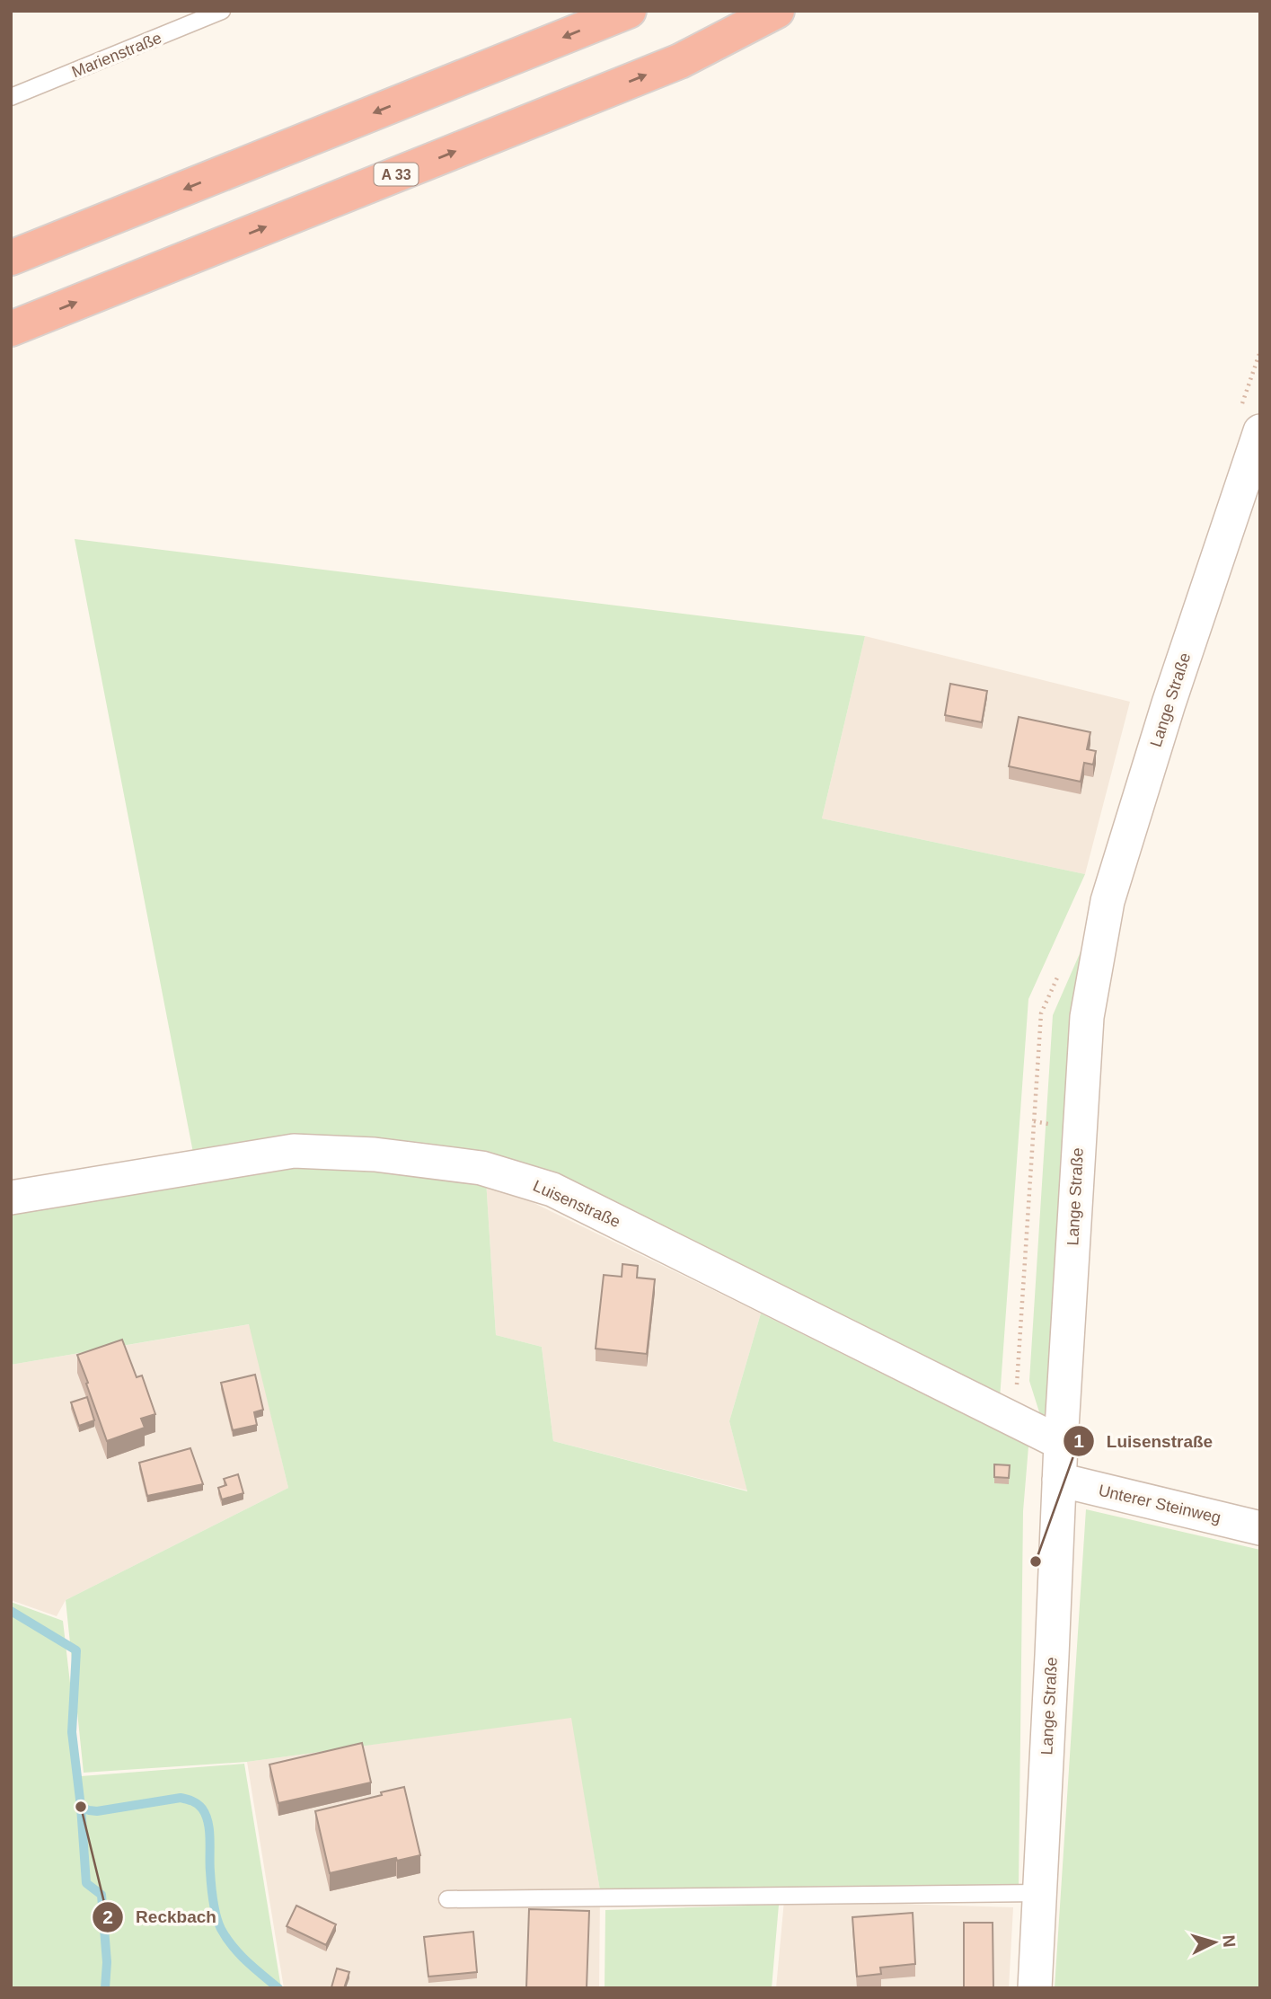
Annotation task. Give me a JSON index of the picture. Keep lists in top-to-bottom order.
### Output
{
  "streets": {
    "highway": ["A 33"],
    "street": ["Lange Straße", "Luisenstraße", "Unterer Steinweg"],
    "lane": ["Marienstraße"]
  },
  "crossings": [
    ["Lange Straße", "Luisenstraße"],
    ["Lange Straße", "Unterer Steinweg"]
  ],
  "places": ["Luisenstraße", "Reckbach"],
  "north": "right"
}
